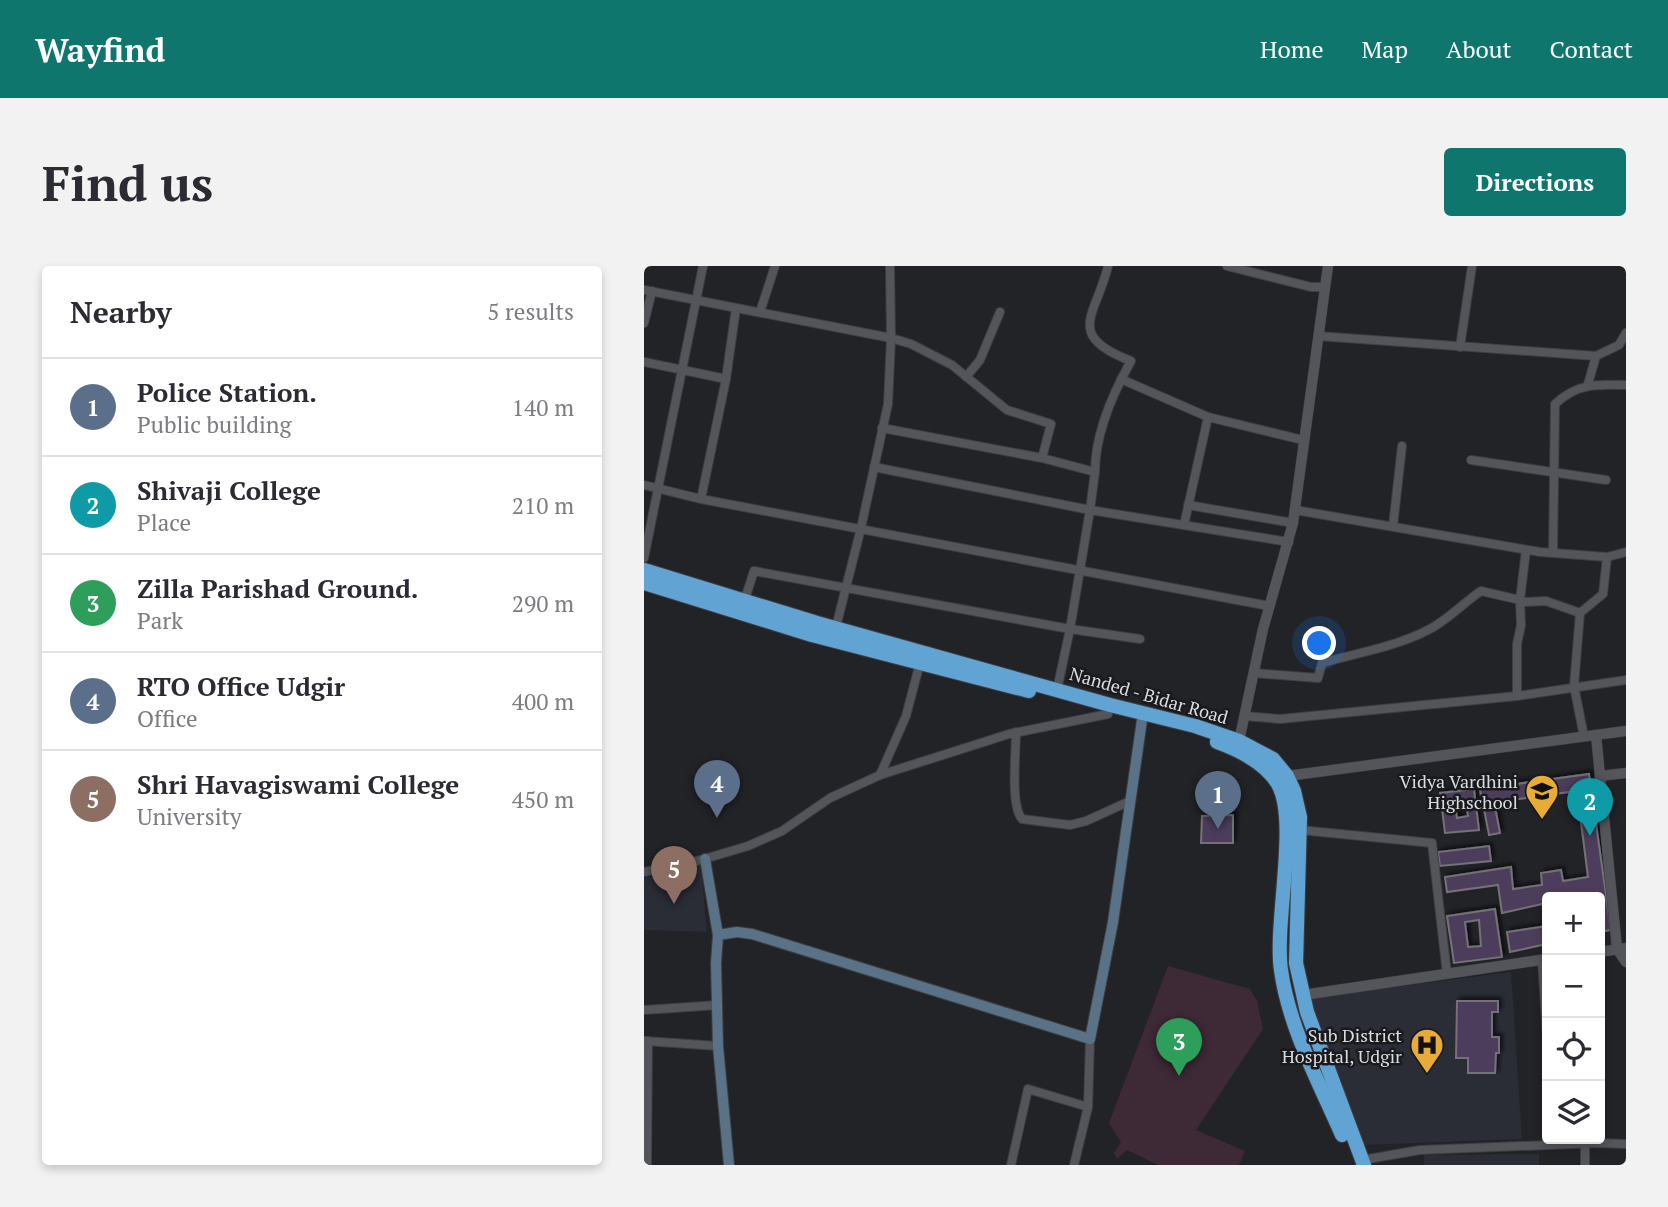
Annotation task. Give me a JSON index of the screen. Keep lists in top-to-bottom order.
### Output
{
  "streets": {
    "highway": ["Nanded - Bidar Road"]
  },
  "places": {
    "school or university": ["Vidya Vardhini Highschool"],
    "hospital": ["Sub District Hospital, Udgir"]
  },
  "page": {
    "header": "Wayfind",
    "nav": [
      "Home",
      "Map",
      "About",
      "Contact"
    ],
    "buttons": "Directions",
    "title": "Find us",
    "heading": ["Nearby", "5 results"],
    "list": [
      {
        "mark": "1",
        "name": "Police Station.",
        "note": "Public building",
        "value": "140 m"
      },
      {
        "mark": "2",
        "name": "Shivaji College",
        "note": "Place",
        "value": "210 m"
      },
      {
        "mark": "3",
        "name": "Zilla Parishad Ground.",
        "note": "Park",
        "value": "290 m"
      },
      {
        "mark": "4",
        "name": "RTO Office Udgir",
        "note": "Office",
        "value": "400 m"
      },
      {
        "mark": "5",
        "name": "Shri Havagiswami College",
        "note": "University",
        "value": "450 m"
      }
    ],
    "pins": [
      "4",
      "1",
      "2",
      "5",
      "3"
    ],
    "map_buttons": ["+", "−"]
  }
}
